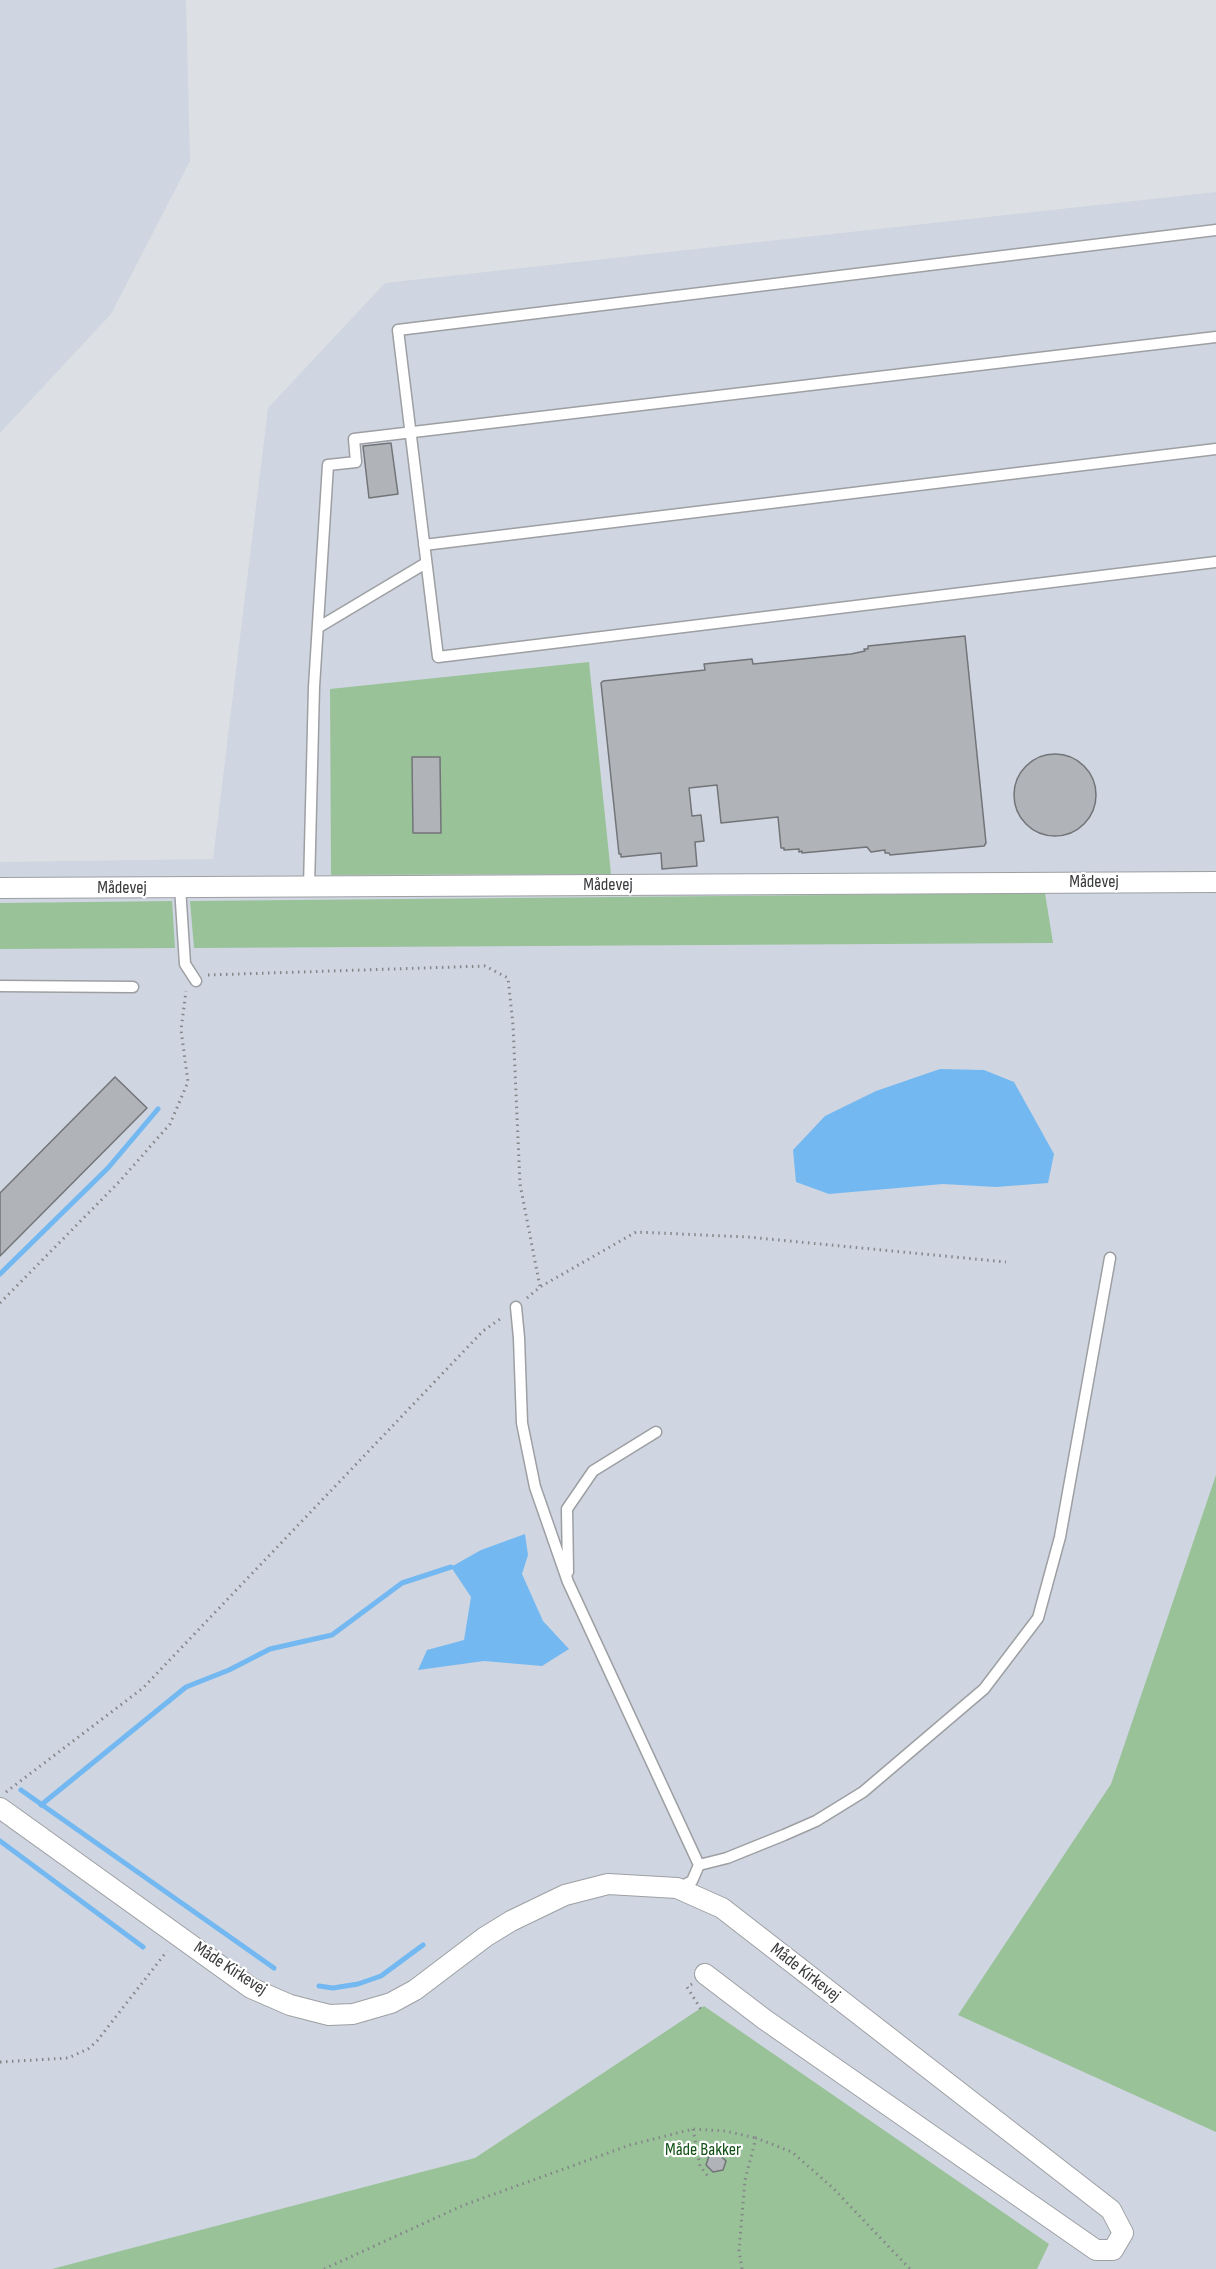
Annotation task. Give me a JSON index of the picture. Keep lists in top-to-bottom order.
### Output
{
  "streets": {
    "street": ["Mådevej", "Måde Kirkevej"]
  },
  "parks": ["Måde Bakker"]
}
